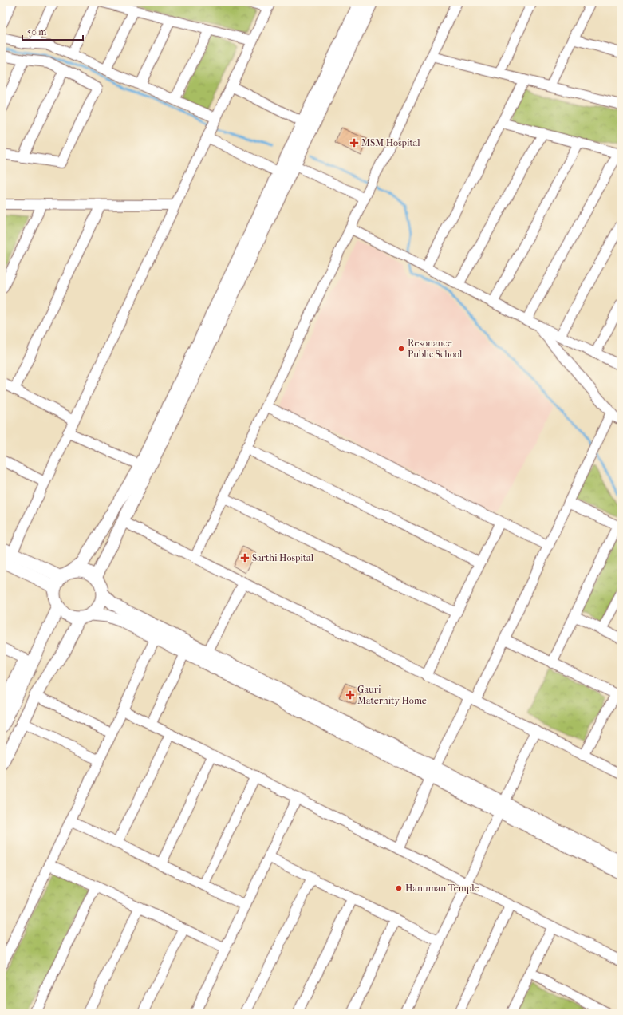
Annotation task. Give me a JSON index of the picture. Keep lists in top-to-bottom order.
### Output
{
  "places": {
    "health": ["MSM Hospital", "Sarthi Hospital", "Gauri Maternity Home"],
    "other": ["Resonance Public School", "Hanuman Temple"]
  },
  "scale_bar": "50 m"
}
